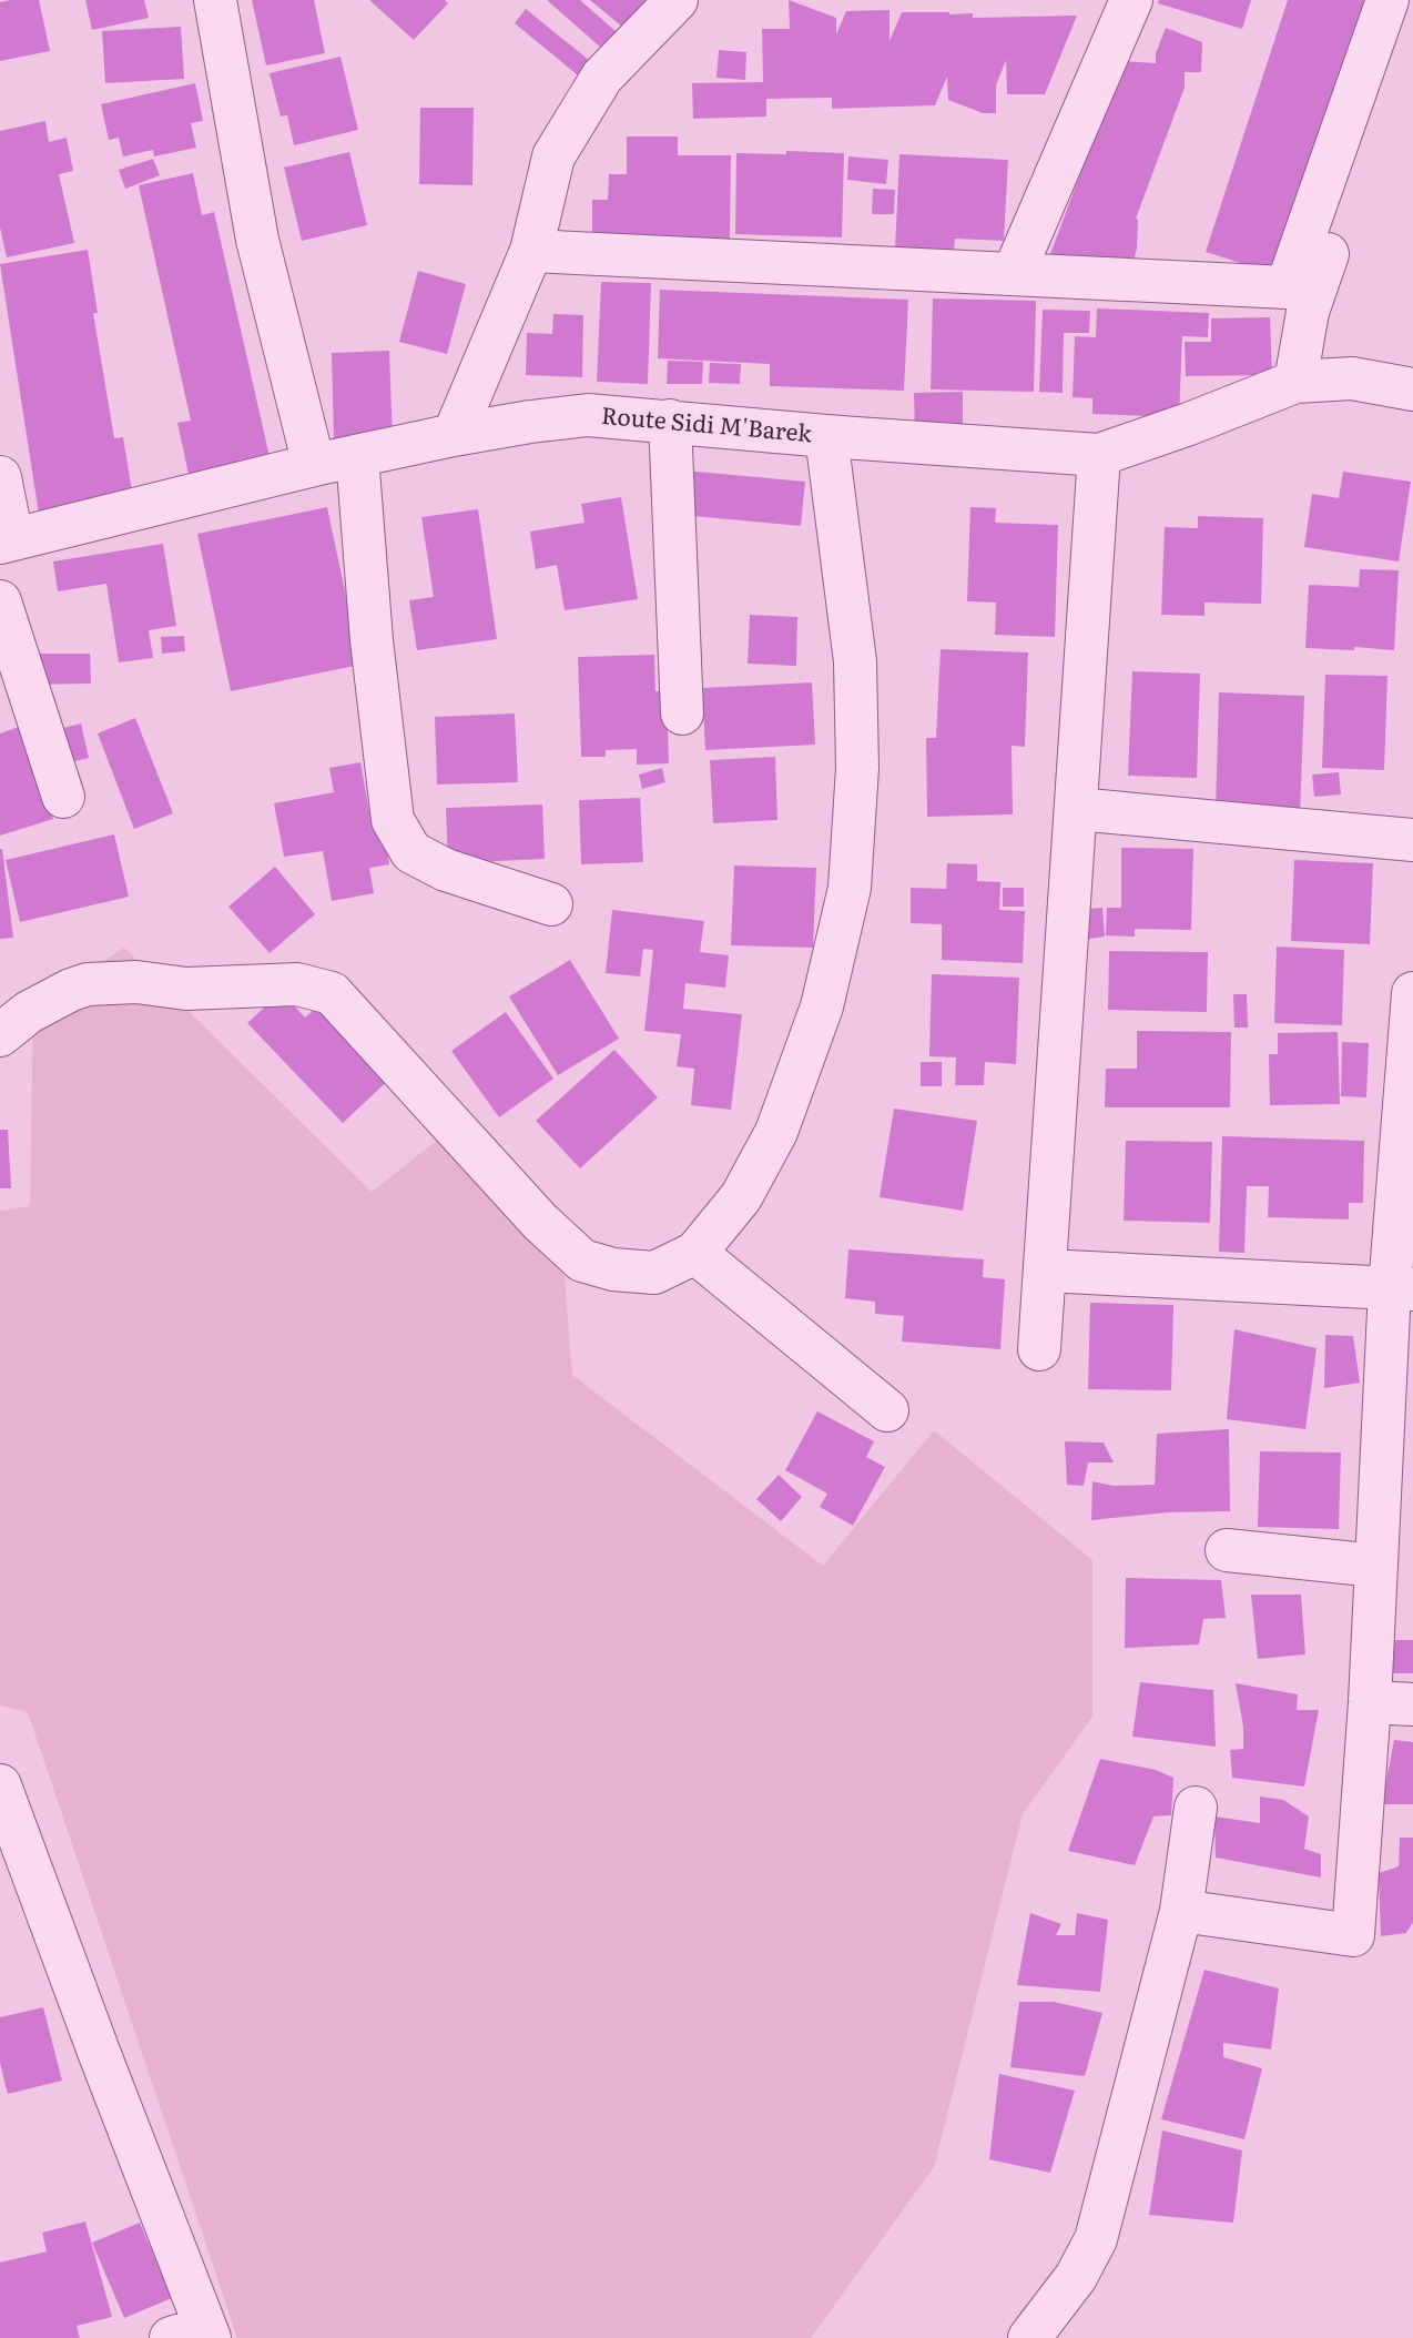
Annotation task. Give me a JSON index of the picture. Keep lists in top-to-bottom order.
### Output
{
  "streets": {
    "street": ["Route Sidi M'Barek"]
  }
}
